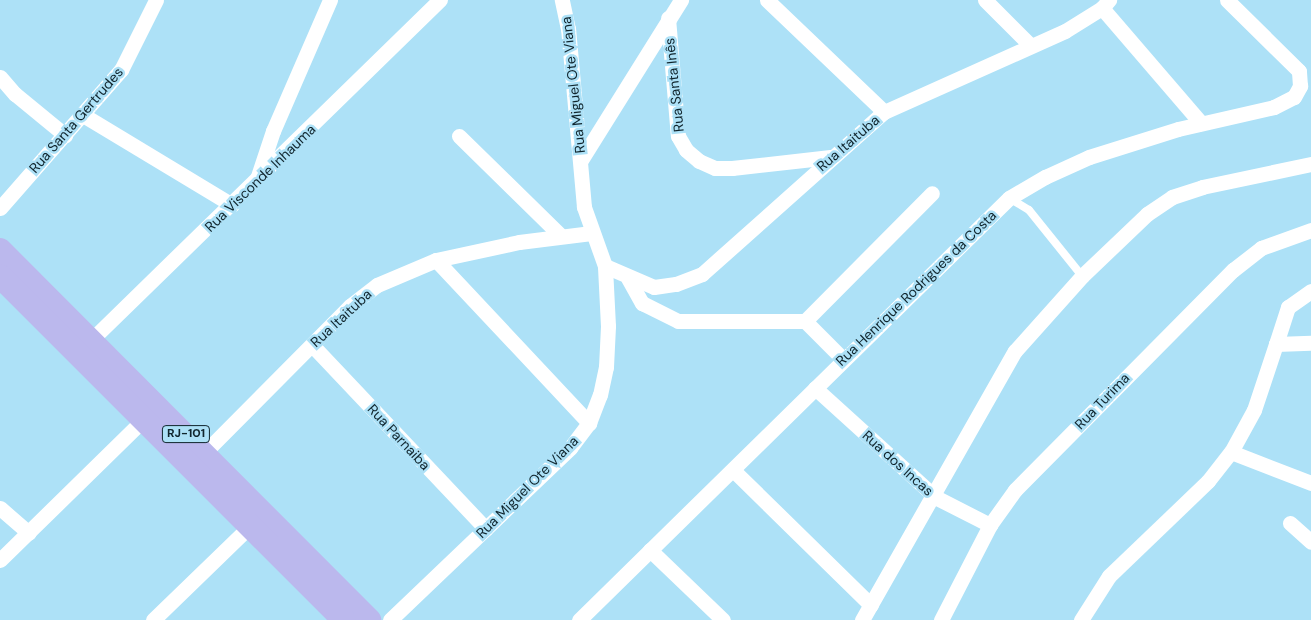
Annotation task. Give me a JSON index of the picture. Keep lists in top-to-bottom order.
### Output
{
  "streets": {
    "main road": ["RJ-101"],
    "street": [
      "Rua Miguel Ote Viana",
      "Rua Santa Inês",
      "Rua Santa Gertrudes",
      "Rua Itaituba",
      "Rua Visconde Inhauma",
      "Rua Henrique Rodrigues da Costa",
      "Rua Turima",
      "Rua Parnaiba",
      "Rua dos Incas"
    ]
  },
  "crossings": [
    ["Rua Miguel Ote Viana", "Rua Itaituba"],
    ["Rua Miguel Ote Viana", "Rua Parnaiba"],
    ["Rua Santa Inês", "Rua Itaituba"],
    ["Rua Itaituba", "RJ-101"],
    ["Rua Itaituba", "Rua Parnaiba"],
    ["Rua Visconde Inhauma", "RJ-101"],
    ["Rua Henrique Rodrigues da Costa", "Rua dos Incas"],
    ["Rua Turima", "Rua dos Incas"]
  ]
}
